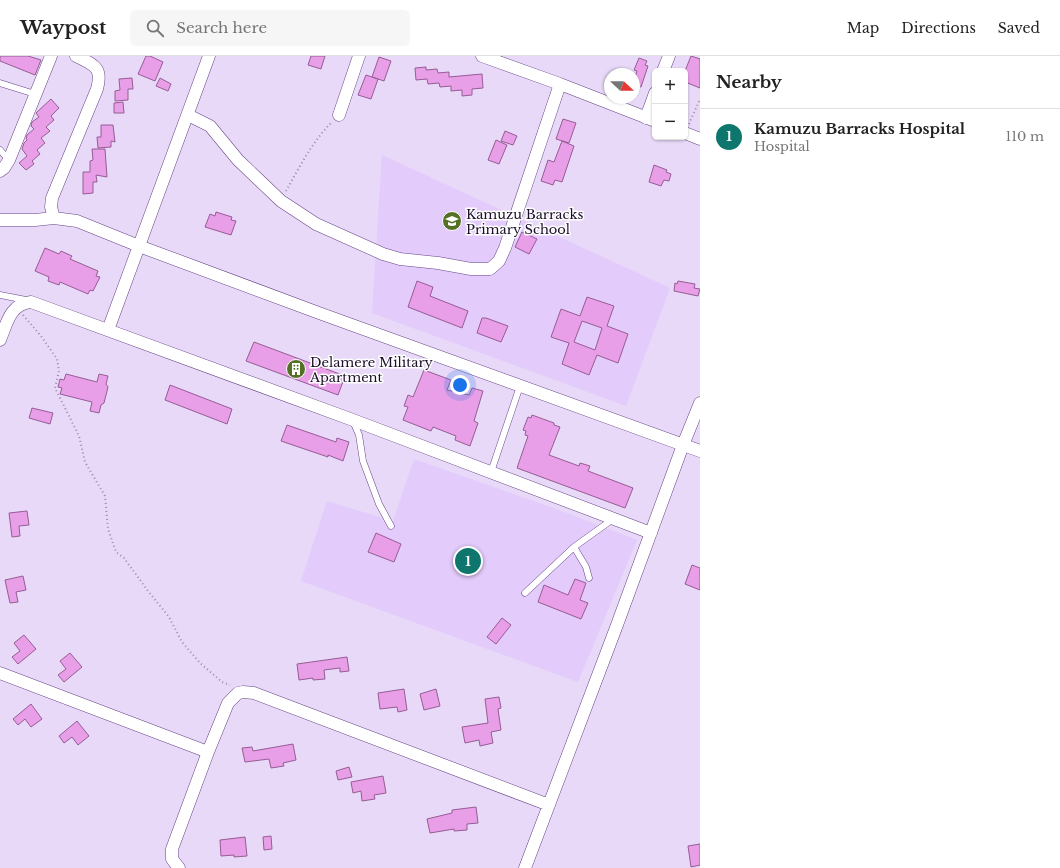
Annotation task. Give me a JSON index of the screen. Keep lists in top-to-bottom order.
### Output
{
  "places": {
    "school or university": ["Kamuzu Barracks Primary School"],
    "building": ["Delamere Military Apartment"]
  },
  "north": "right",
  "page": {
    "header": "Waypost",
    "search": "Search here",
    "nav": ["Map", "Directions", "Saved"],
    "heading": "Nearby",
    "map_buttons": ["+", "−"],
    "list": [
      {
        "mark": "1",
        "name": "Kamuzu Barracks Hospital",
        "note": "Hospital",
        "value": "110 m"
      }
    ],
    "pins": "1"
  }
}
